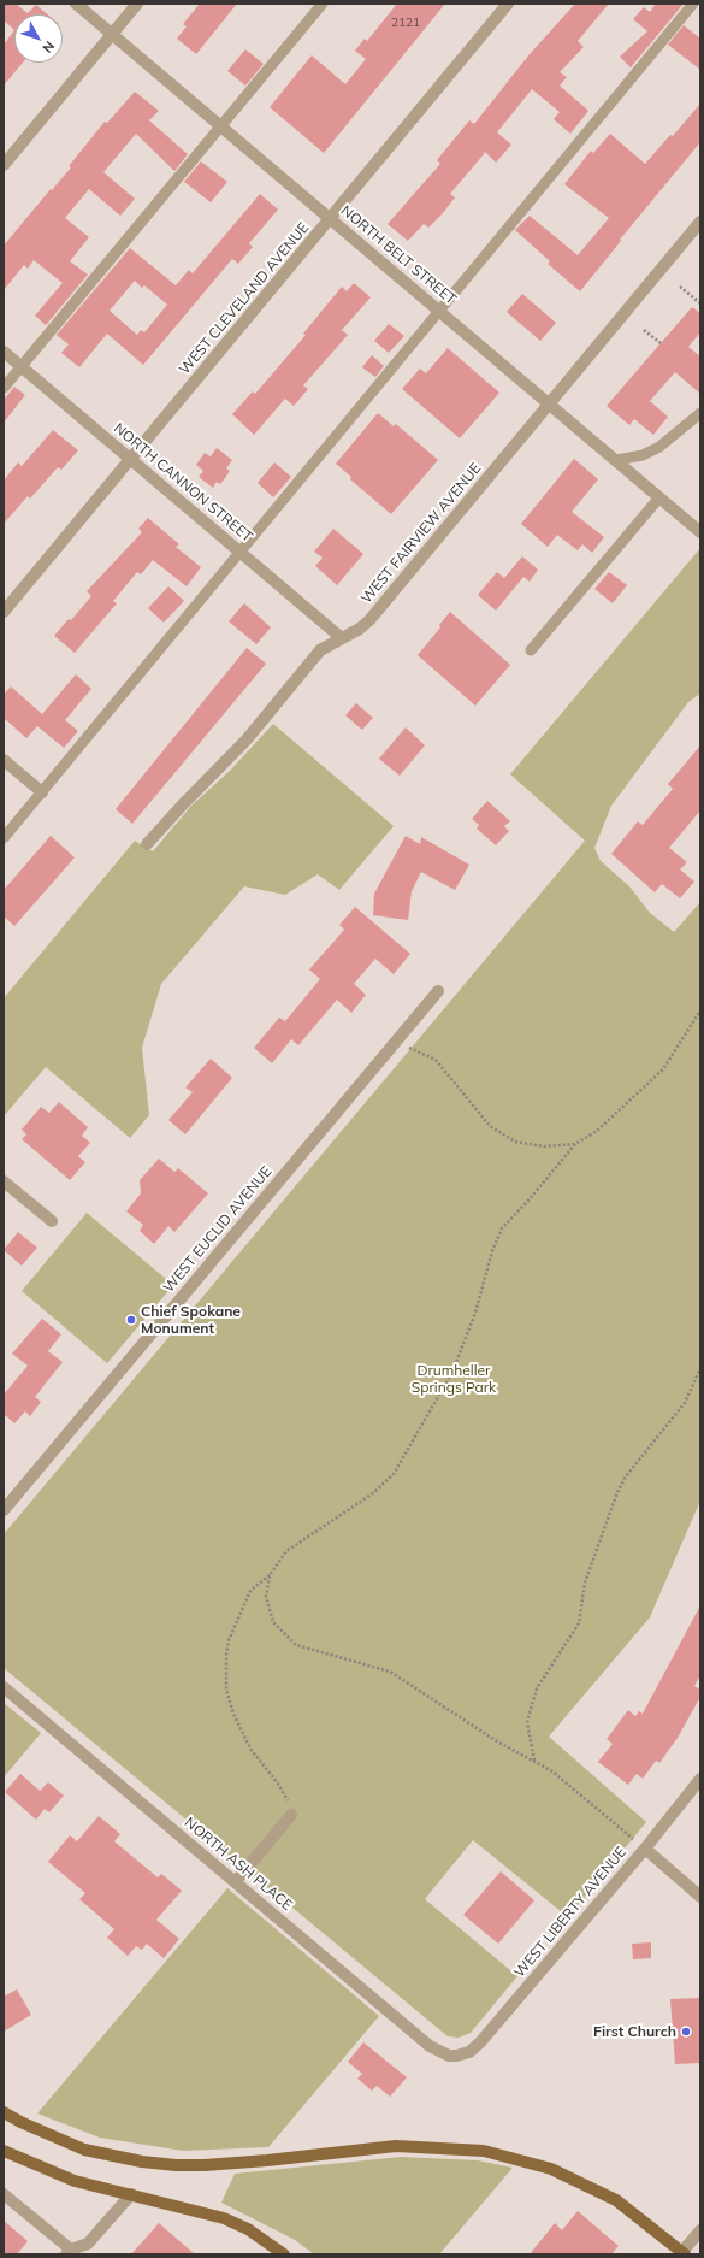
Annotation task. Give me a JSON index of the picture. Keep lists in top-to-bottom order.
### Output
{
  "streets": {
    "street": [
      "NORTH BELT STREET",
      "WEST CLEVELAND AVENUE",
      "NORTH CANNON STREET",
      "WEST FAIRVIEW AVENUE",
      "WEST EUCLID AVENUE",
      "NORTH ASH PLACE",
      "WEST LIBERTY AVENUE"
    ]
  },
  "crossings": [
    ["NORTH BELT STREET", "WEST CLEVELAND AVENUE"],
    ["NORTH BELT STREET", "WEST FAIRVIEW AVENUE"],
    ["WEST CLEVELAND AVENUE", "NORTH CANNON STREET"],
    ["NORTH CANNON STREET", "WEST FAIRVIEW AVENUE"],
    ["NORTH ASH PLACE", "WEST LIBERTY AVENUE"]
  ],
  "parks": ["Drumheller Springs Park"],
  "places": ["Chief Spokane Monument", "First Church"],
  "house_numbers": ["2121"],
  "north": "bottom right"
}
